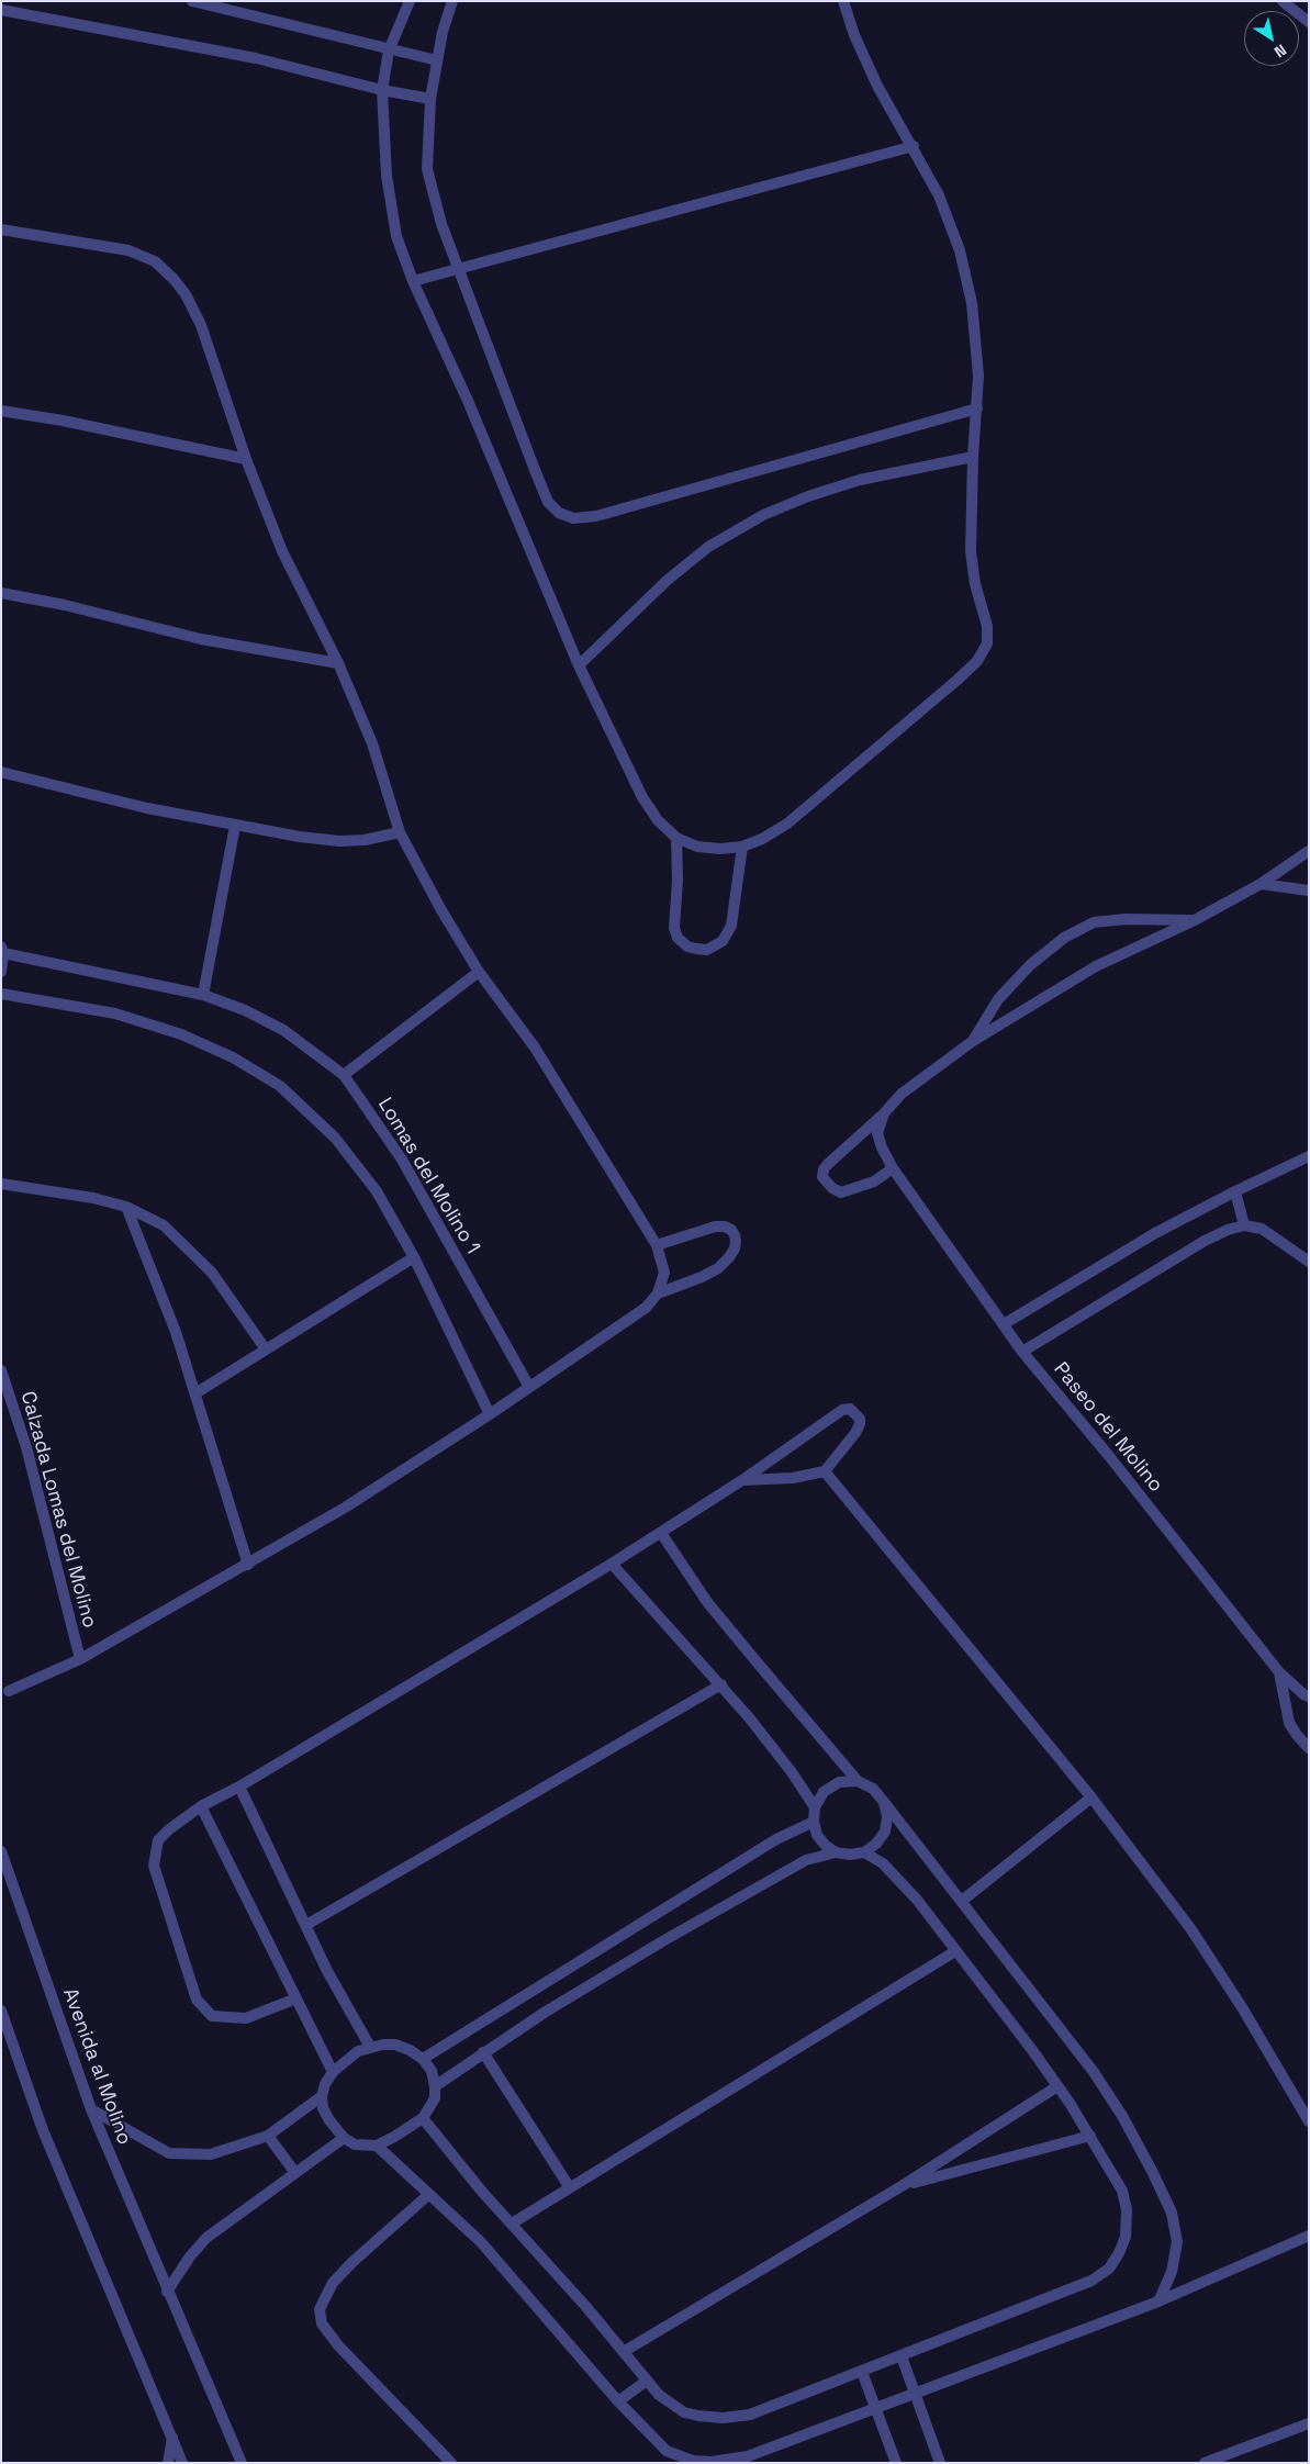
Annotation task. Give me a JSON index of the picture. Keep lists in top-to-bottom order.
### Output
{
  "streets": {
    "street": [
      "Lomas del Molino 1",
      "Paseo del Molino",
      "Calzada Lomas del Molino",
      "Avenida al Molino"
    ]
  },
  "north": "bottom right"
}
